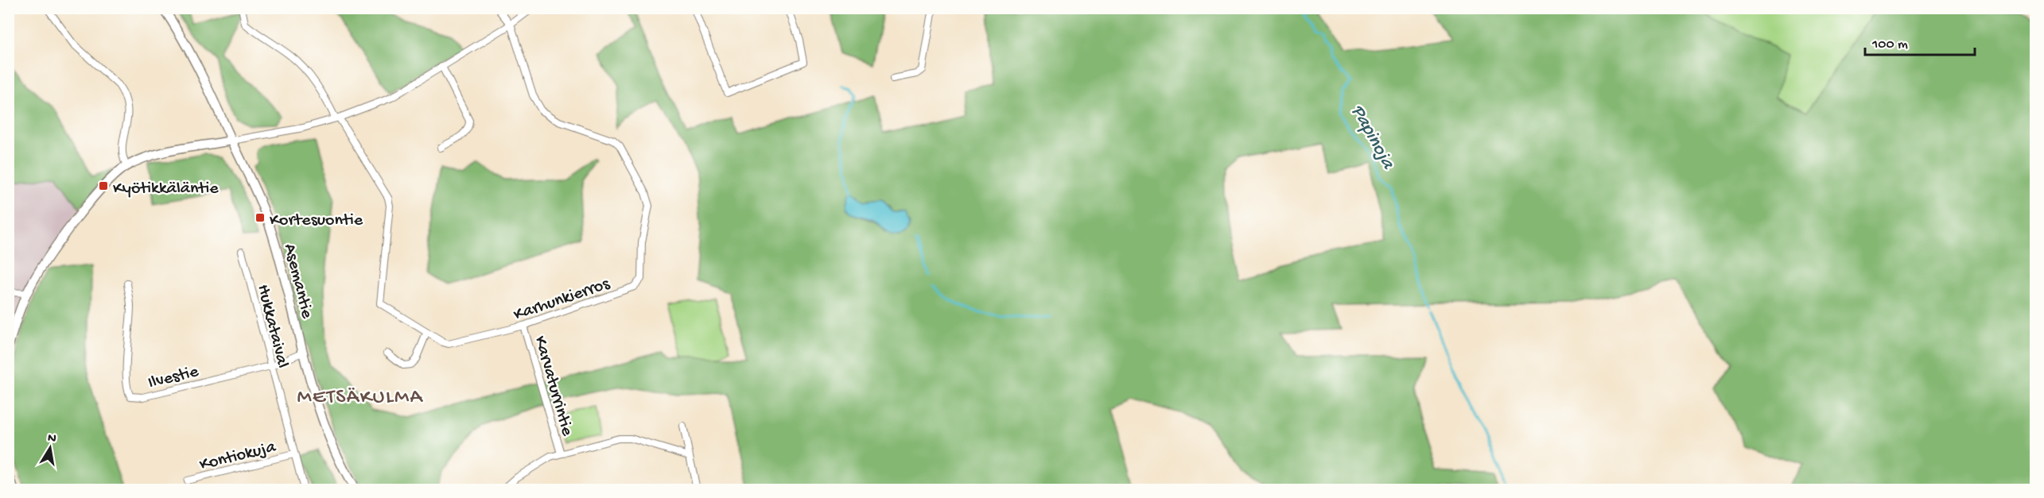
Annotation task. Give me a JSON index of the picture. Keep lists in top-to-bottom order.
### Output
{
  "streets": {
    "main road": ["Asemantie"],
    "street": [
      "Karhunkierros",
      "Hukkataival",
      "Ilvestie",
      "Karvaturrintie",
      "Kontiokuja"
    ]
  },
  "crossings": [
    ["Asemantie", "Ilvestie"],
    ["Karhunkierros", "Karvaturrintie"],
    ["Hukkataival", "Ilvestie"],
    ["Hukkataival", "Kontiokuja"]
  ],
  "districts": ["METSÄKULMA"],
  "water": ["Papinoja"],
  "places": {
    "transit": ["Kyötikkäläntie", "Kortesuontie"]
  },
  "scale_bar": "100 m",
  "north": "top"
}
